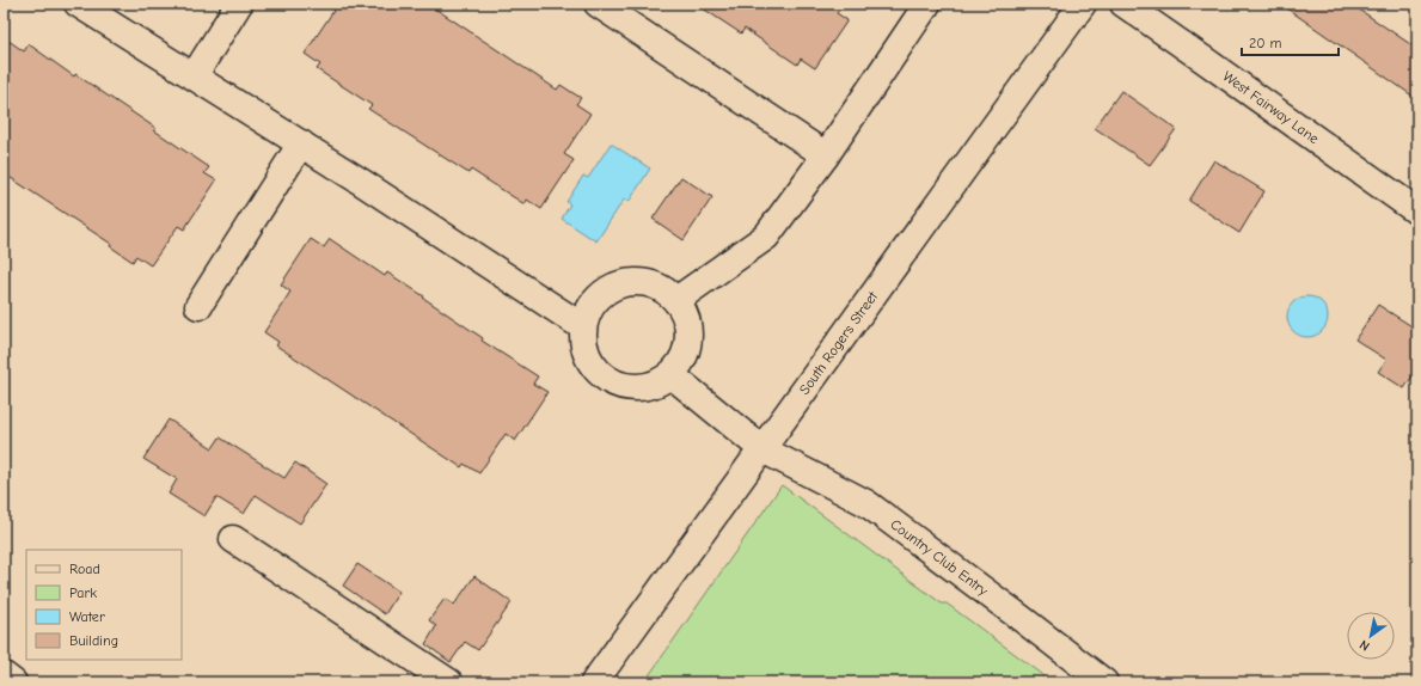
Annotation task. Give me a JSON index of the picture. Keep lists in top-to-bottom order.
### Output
{
  "streets": {
    "street": ["West Fairway Lane", "South Rogers Street", "Country Club Entry"]
  },
  "crossings": [
    ["South Rogers Street", "Country Club Entry"]
  ],
  "legend": [
    "Road",
    "Park",
    "Water",
    "Building"
  ],
  "scale_bar": "20 m",
  "north": "bottom left"
}
